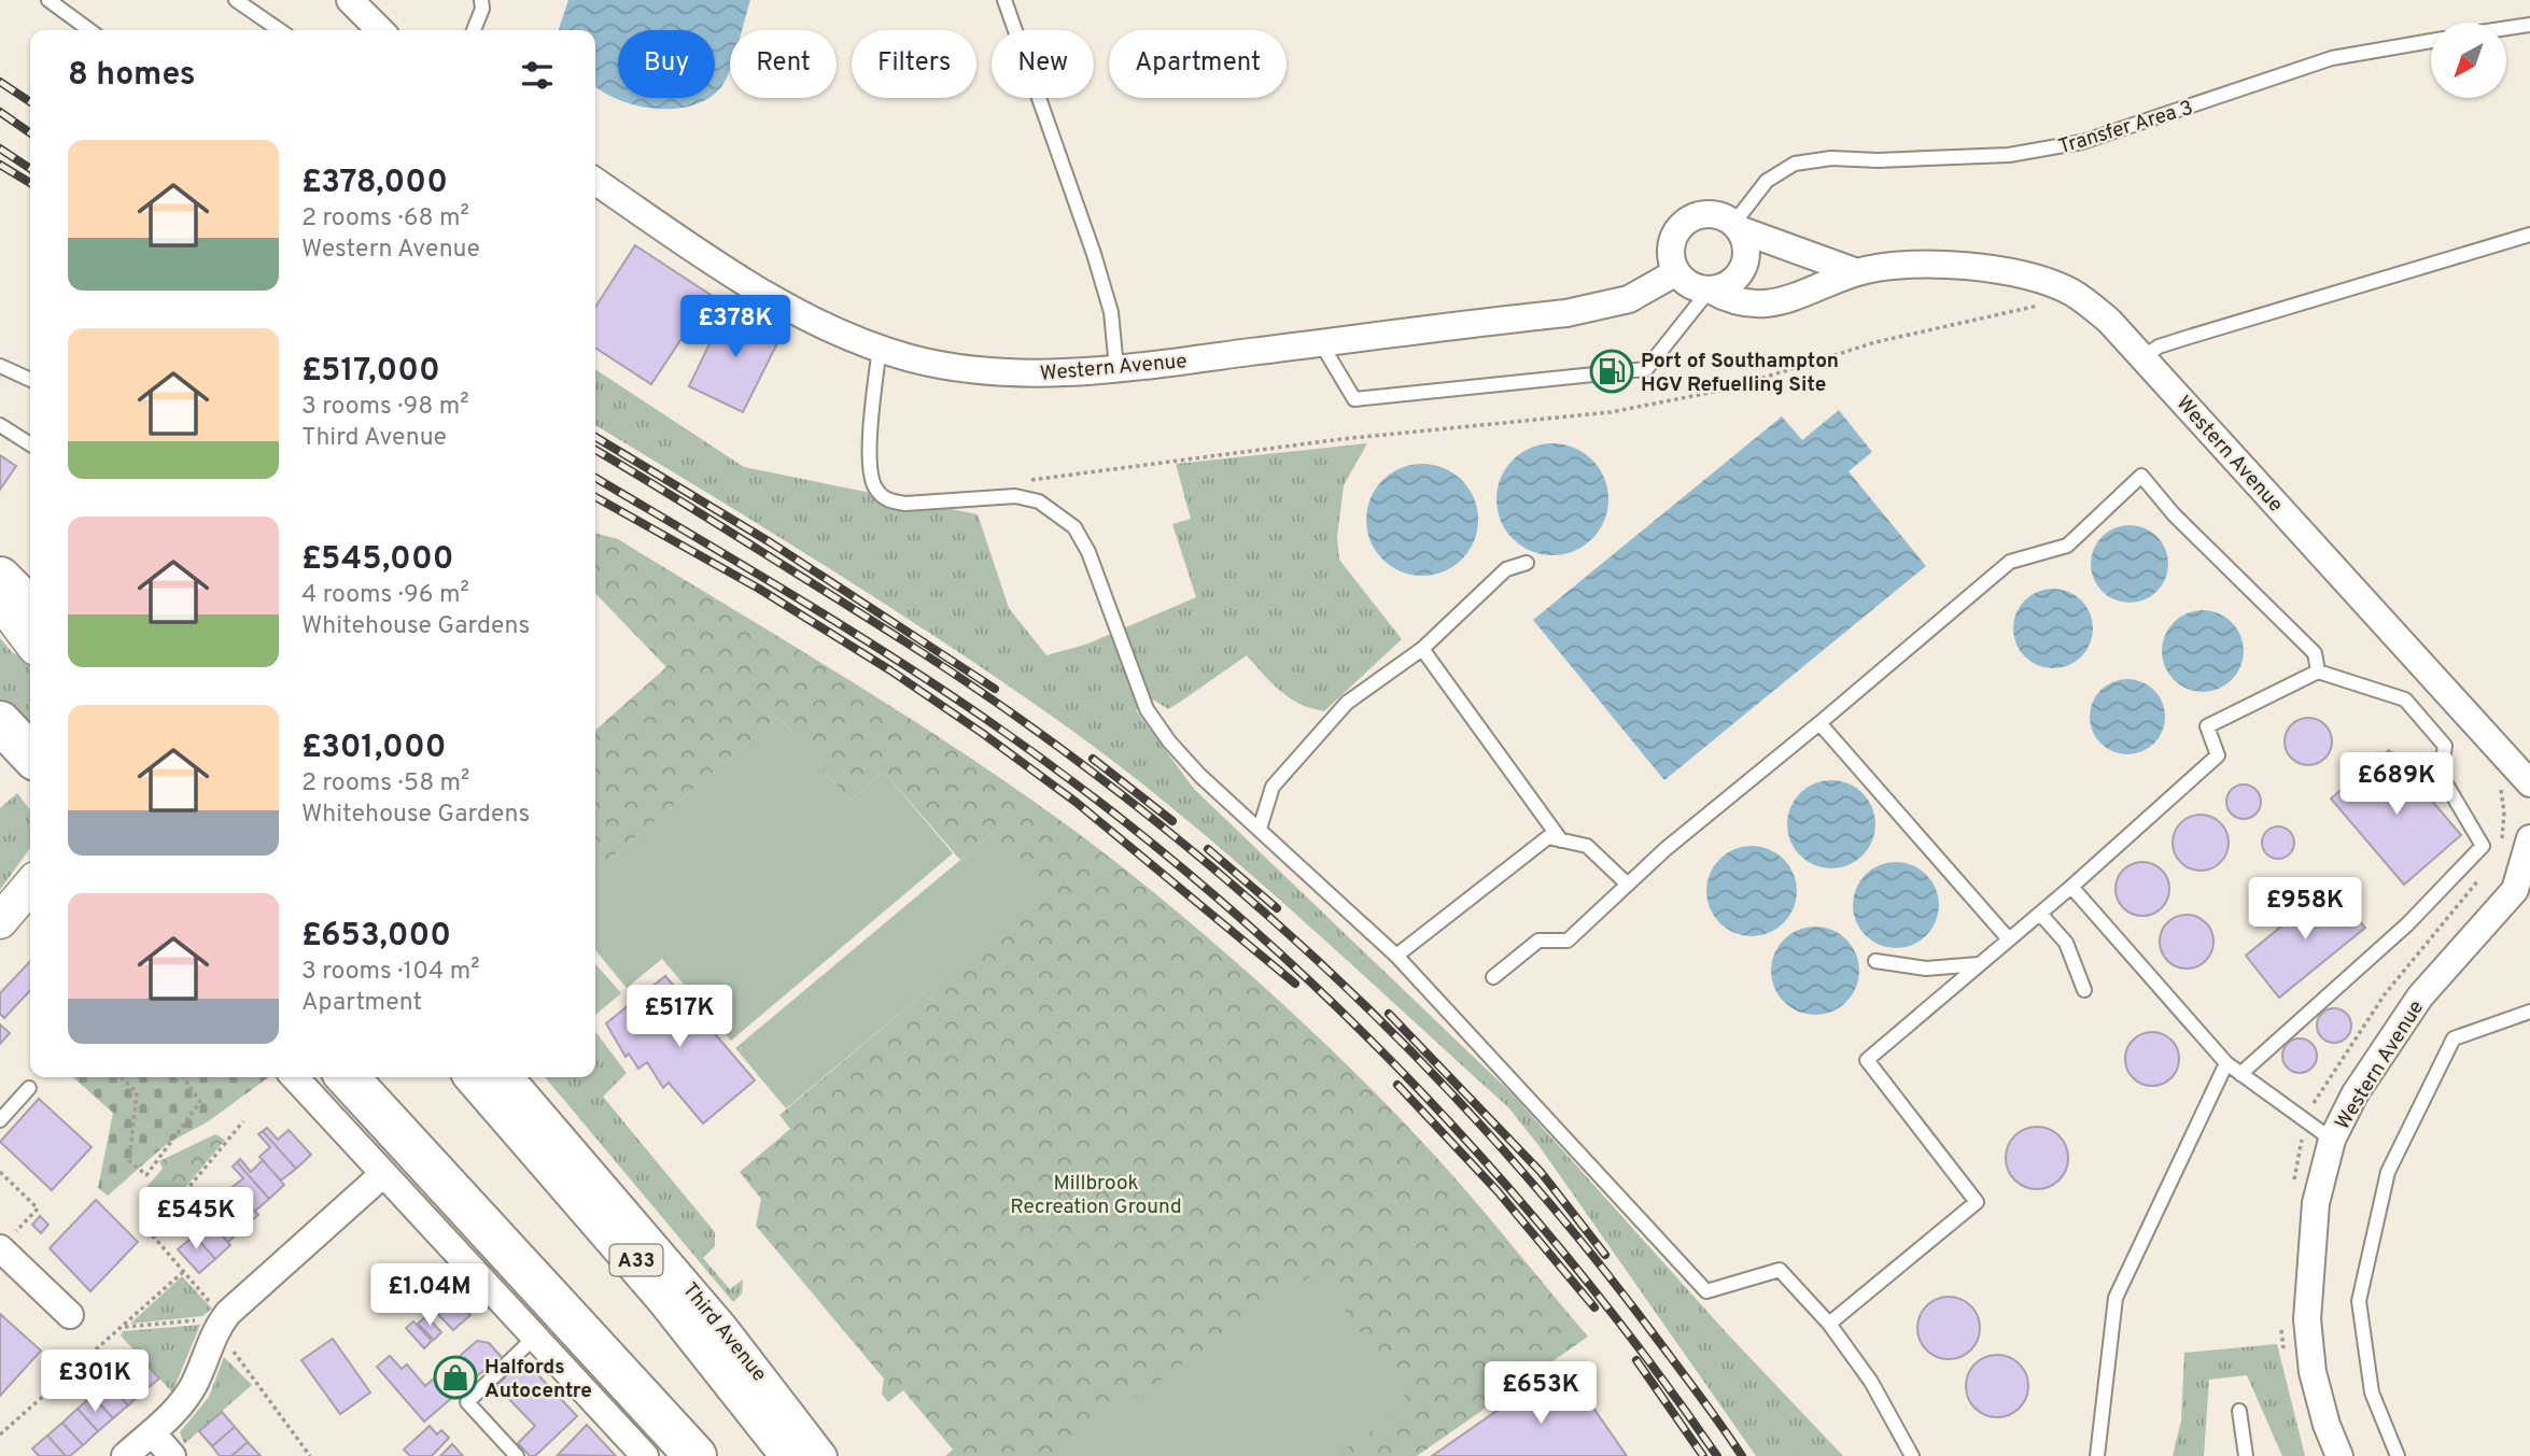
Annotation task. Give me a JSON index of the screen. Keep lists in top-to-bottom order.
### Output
{
  "streets": {
    "highway": ["A33"],
    "street": ["Western Avenue", "Third Avenue"],
    "lane": ["Transfer Area 3"]
  },
  "crossings": [
    ["Transfer Area 3", "Western Avenue"]
  ],
  "parks": ["Millbrook Recreation Ground"],
  "places": {
    "fuel station": ["Port of Southampton HGV Refuelling Site"],
    "shop": ["Halfords Autocentre"]
  },
  "north": "bottom left",
  "page": {
    "chip": [
      "Buy",
      "Rent",
      "Filters",
      "New",
      "Apartment"
    ],
    "heading": "8 homes",
    "list": [
      {
        "name": "£378,000",
        "note": "2 rooms · 68 m² · Western Avenue"
      },
      {
        "name": "£517,000",
        "note": "3 rooms · 98 m² · Third Avenue"
      },
      {
        "name": "£545,000",
        "note": "4 rooms · 96 m² · Whitehouse Gardens"
      },
      {
        "name": "£301,000",
        "note": "2 rooms · 58 m² · Whitehouse Gardens"
      },
      {
        "name": "£653,000",
        "note": "3 rooms · 104 m² · Apartment"
      }
    ],
    "price": [
      "£378K",
      "£689K",
      "£958K",
      "£517K",
      "£545K",
      "£1.04M",
      "£301K",
      "£653K"
    ]
  }
}
